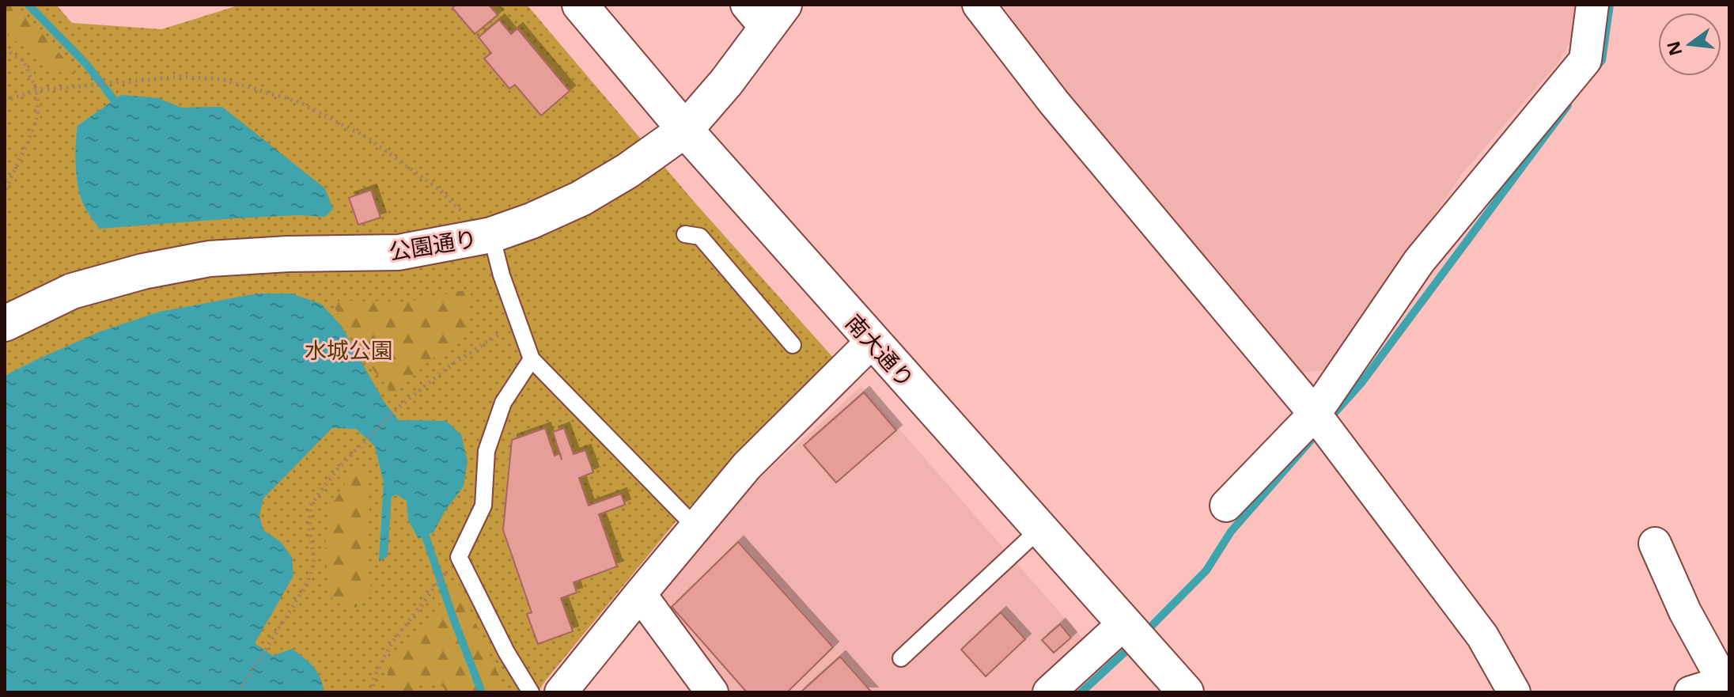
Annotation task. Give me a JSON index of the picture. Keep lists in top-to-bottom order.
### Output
{
  "streets": {
    "street": ["公園通り", "南大通り"]
  },
  "crossings": [
    ["公園通り", "南大通り"]
  ],
  "parks": ["水城公園"],
  "north": "left"
}
